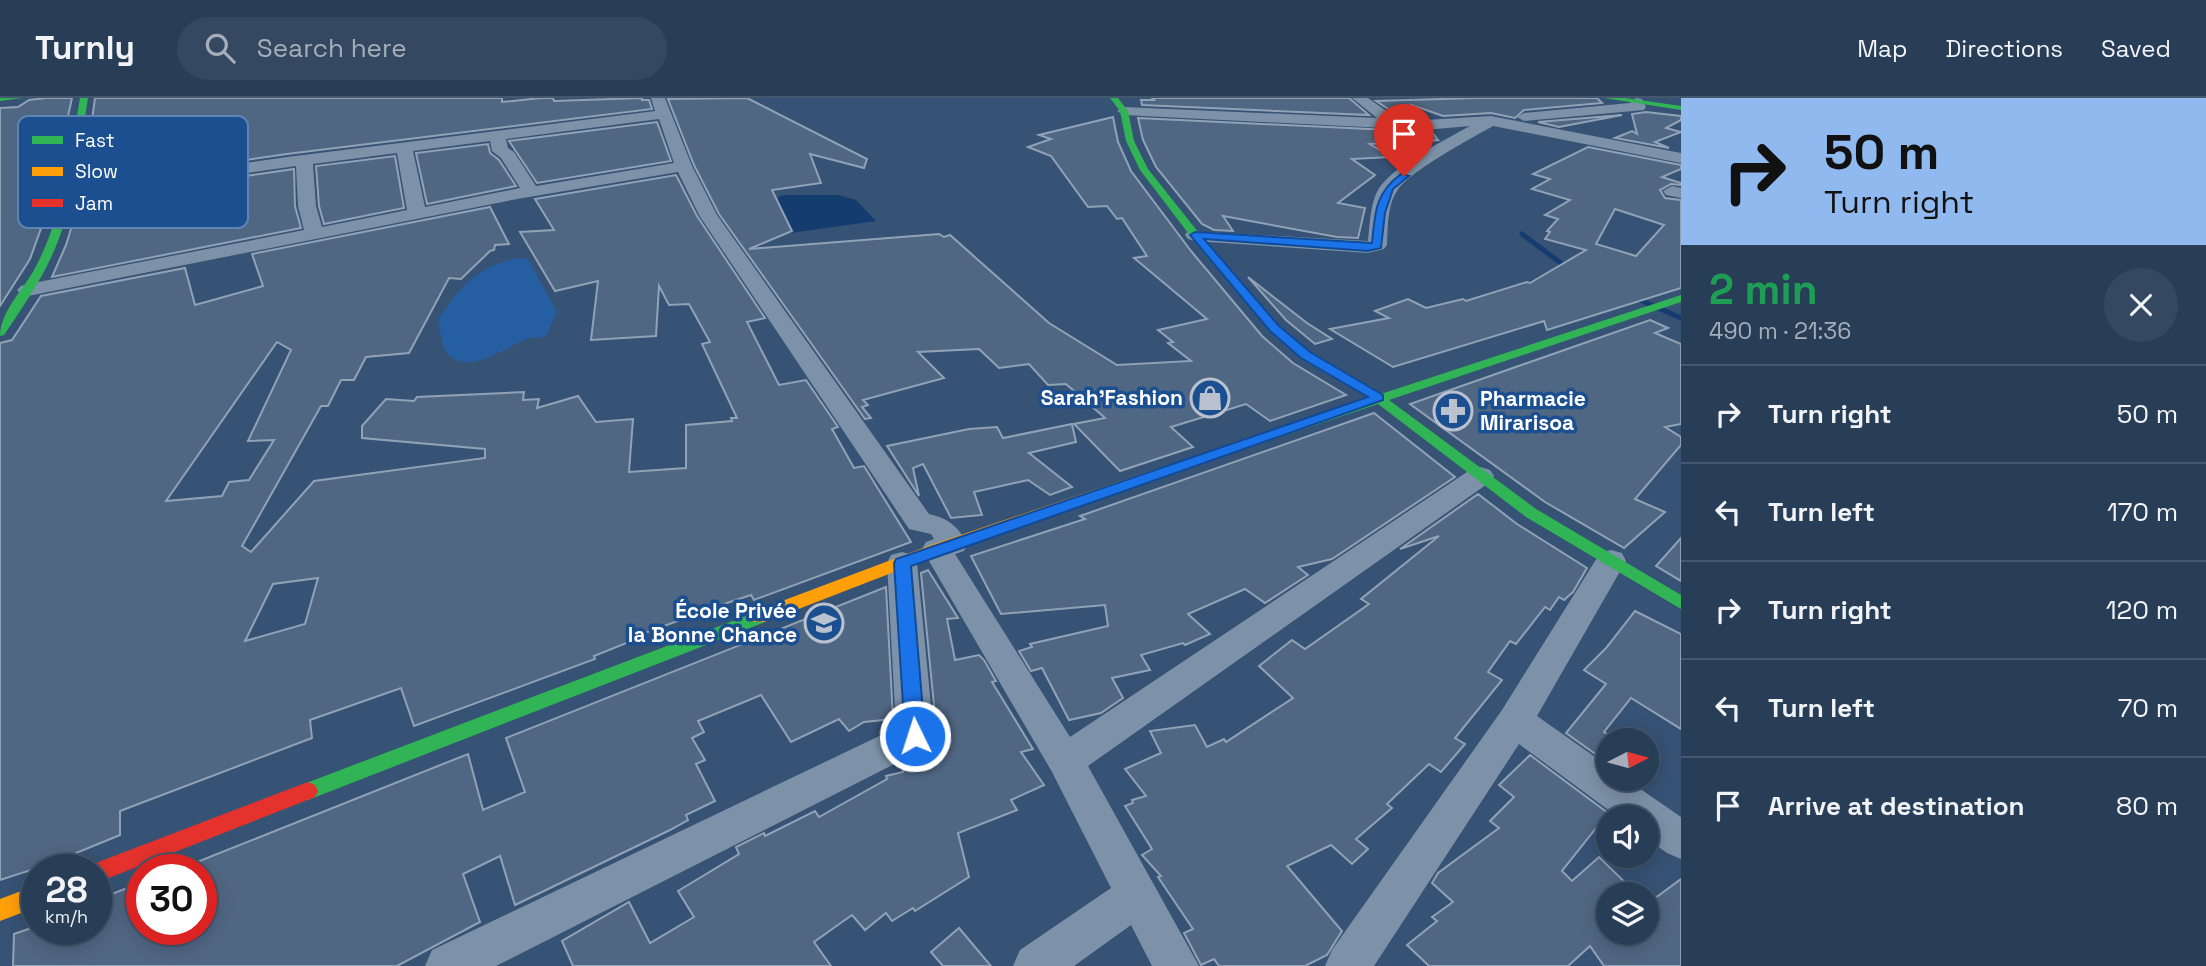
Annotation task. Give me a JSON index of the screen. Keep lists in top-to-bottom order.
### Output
{
  "places": {
    "shop": ["Sarah'Fashion"],
    "pharmacy": ["Pharmacie Mirarisoa"],
    "school or university": ["École Privée la Bonne Chance"]
  },
  "legend": ["Fast", "Slow", "Jam"],
  "north": "right",
  "page": {
    "header": "Turnly",
    "search": "Search here",
    "nav": ["Map", "Directions", "Saved"],
    "turn": ["50 m", "Turn right"],
    "heading": ["2 min", "490 m · 21:36"],
    "list": [
      {
        "name": "Turn right",
        "value": "50 m"
      },
      {
        "name": "Turn left",
        "value": "170 m"
      },
      {
        "name": "Turn right",
        "value": "120 m"
      },
      {
        "name": "Turn left",
        "value": "70 m"
      },
      {
        "name": "Arrive at destination",
        "value": "80 m"
      }
    ],
    "speed": "28 km/h",
    "limit": "30"
  }
}
